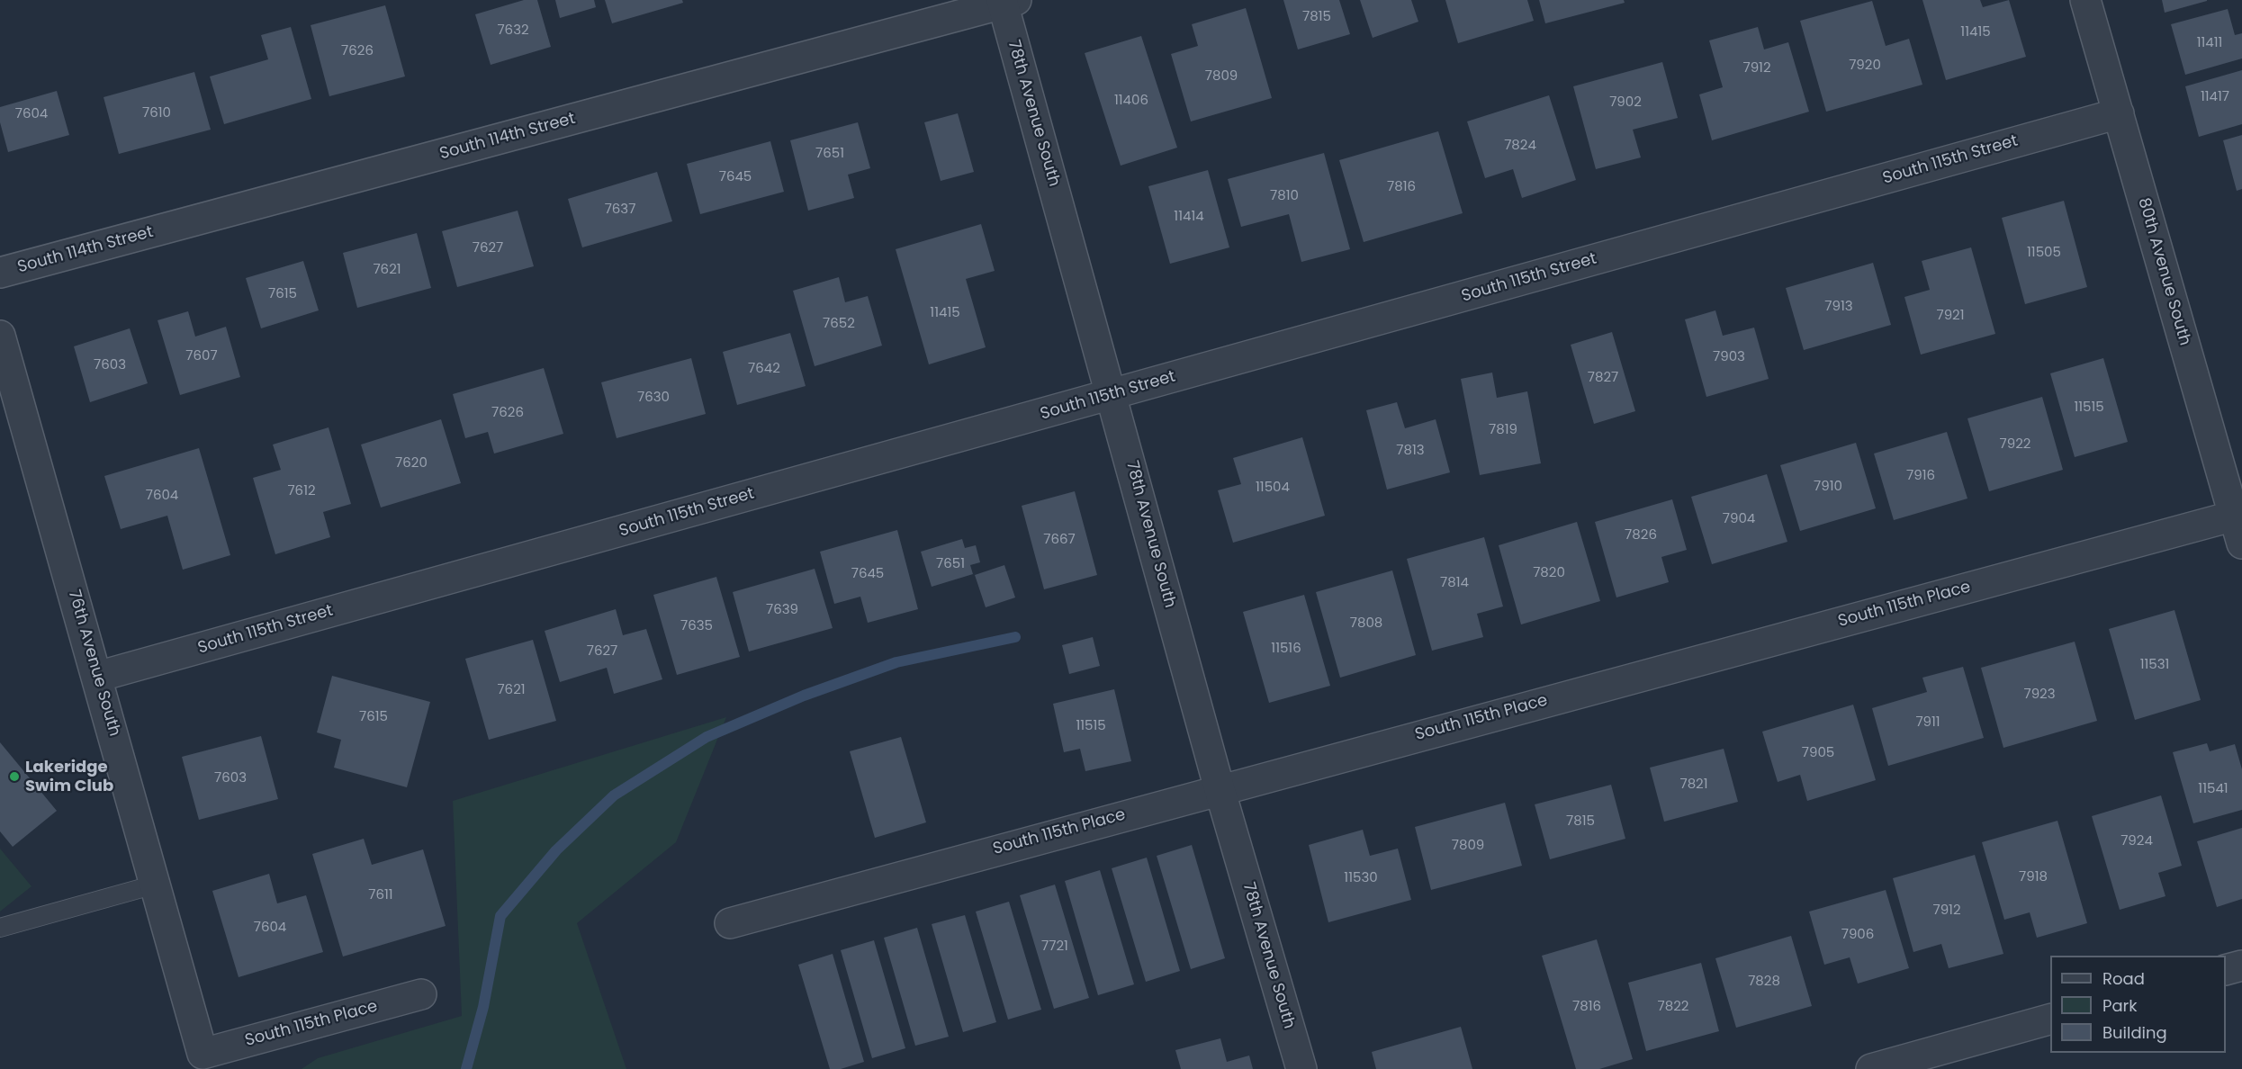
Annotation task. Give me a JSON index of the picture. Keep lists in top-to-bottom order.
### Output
{
  "streets": {
    "street": [
      "78th Avenue South",
      "South 114th Street",
      "South 115th Street",
      "80th Avenue South",
      "South 115th Place",
      "76th Avenue South"
    ]
  },
  "crossings": [
    ["78th Avenue South", "South 114th Street"],
    ["78th Avenue South", "South 115th Street"],
    ["78th Avenue South", "South 115th Place"],
    ["South 115th Street", "80th Avenue South"],
    ["South 115th Street", "76th Avenue South"],
    ["80th Avenue South", "South 115th Place"],
    ["South 115th Place", "76th Avenue South"]
  ],
  "places": ["Lakeridge Swim Club"],
  "house_numbers": [
    "7815",
    "7632",
    "11415",
    "11411",
    "7626",
    "7920",
    "7912",
    "7809",
    "11417",
    "11406",
    "7902",
    "7610",
    "7604",
    "7824",
    "7651",
    "7645",
    "7816",
    "7810",
    "7637",
    "11414",
    "7627",
    "11505",
    "7621",
    "7615",
    "7913",
    "11415",
    "7921",
    "7652",
    "7607",
    "7903",
    "7603",
    "7642",
    "7827",
    "7630",
    "11515",
    "7626",
    "7819",
    "7922",
    "7813",
    "7620",
    "7916",
    "7910",
    "11504",
    "7612",
    "7604",
    "7904",
    "7826",
    "7667",
    "7651",
    "7820",
    "7645",
    "7814",
    "7639",
    "7808",
    "7635",
    "11516",
    "7627",
    "11531",
    "7621",
    "7923",
    "7615",
    "7911",
    "11515",
    "7905",
    "7603",
    "7821",
    "11541",
    "7815",
    "7924",
    "7809",
    "7918",
    "11530",
    "7611",
    "7912",
    "7604",
    "7906",
    "7721",
    "7828",
    "7816",
    "7822"
  ],
  "legend": ["Road", "Park", "Building"]
}
